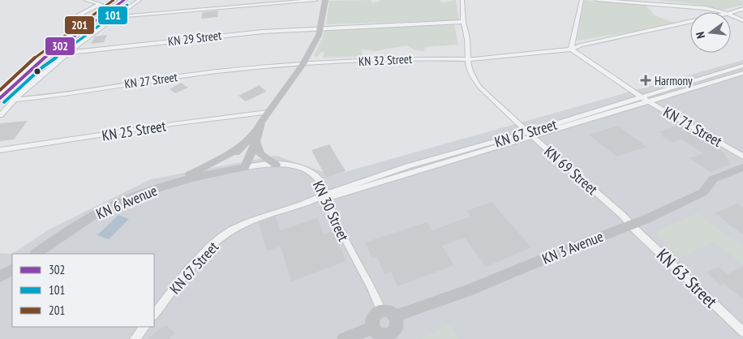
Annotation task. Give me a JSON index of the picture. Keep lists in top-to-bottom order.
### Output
{
  "streets": {
    "main road": ["KN 6 Avenue", "KN 3 Avenue"],
    "street": [
      "KN 29 Street",
      "KN 32 Street",
      "KN 27 Street",
      "KN 71 Street",
      "KN 25 Street",
      "KN 67 Street",
      "KN 69 Street",
      "KN 30 Street",
      "KN 63 Street"
    ]
  },
  "crossings": [
    ["KN 29 Street", "KN 69 Street"],
    ["KN 32 Street", "KN 27 Street"],
    ["KN 32 Street", "KN 69 Street"],
    ["KN 71 Street", "KN 67 Street"],
    ["KN 67 Street", "KN 69 Street"],
    ["KN 67 Street", "KN 30 Street"],
    ["KN 69 Street", "KN 3 Avenue"],
    ["KN 69 Street", "KN 63 Street"],
    ["KN 6 Avenue", "KN 30 Street"],
    ["KN 30 Street", "KN 3 Avenue"],
    ["KN 3 Avenue", "KN 63 Street"]
  ],
  "places": {
    "health": ["Harmony"]
  },
  "lines": ["transit line 302", "transit line 201", "transit line 101"],
  "legend": ["302", "101", "201"],
  "north": "left"
}
